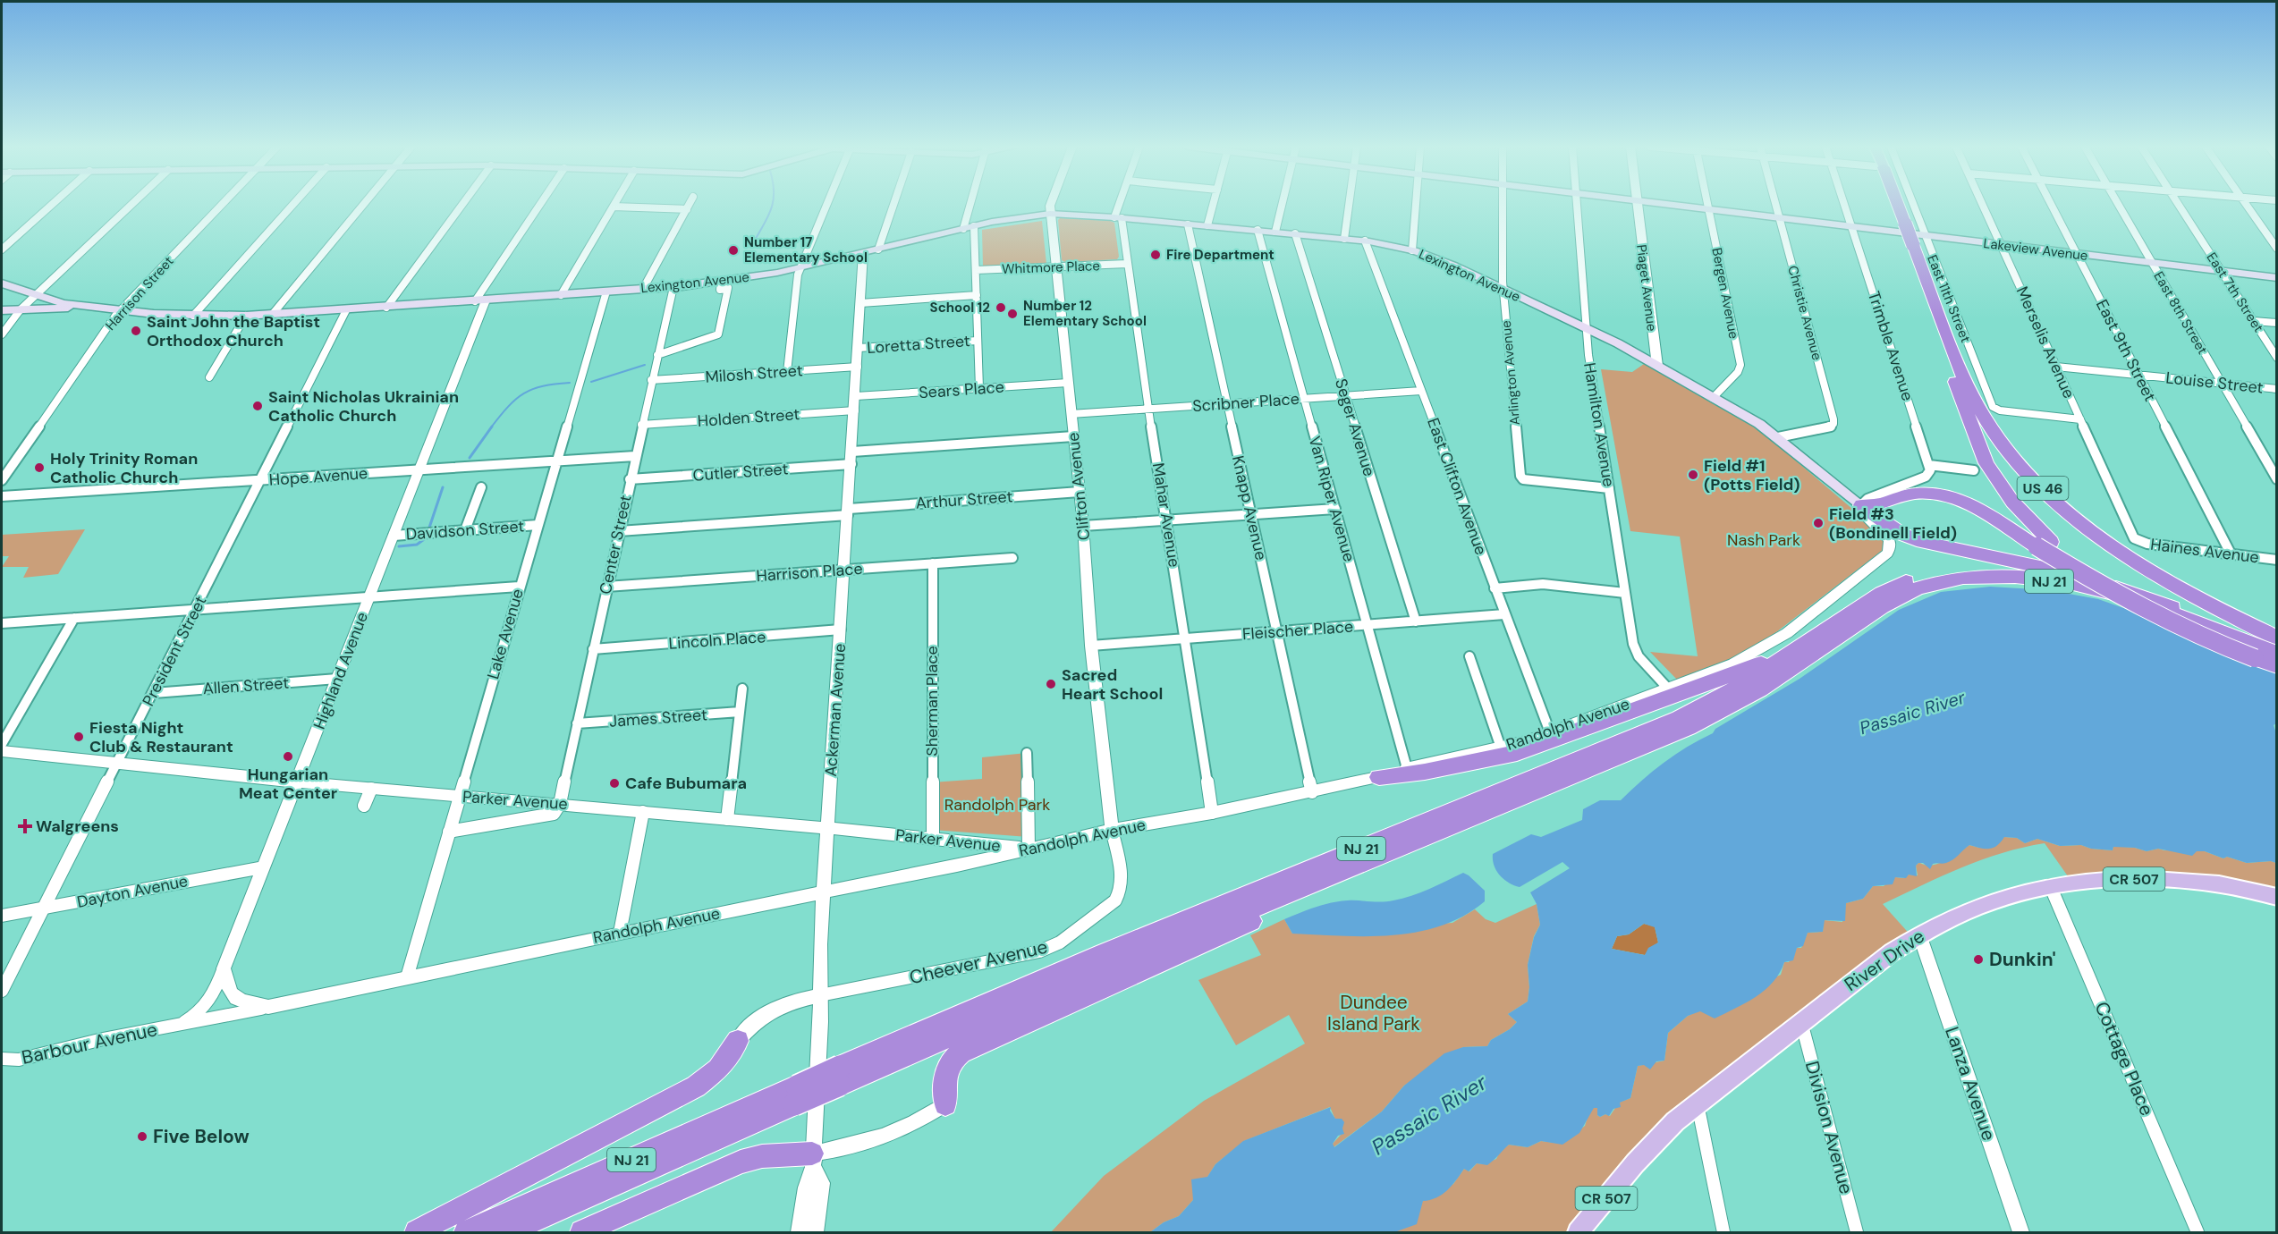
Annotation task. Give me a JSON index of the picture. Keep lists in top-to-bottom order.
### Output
{
  "streets": {
    "highway": ["US 46", "NJ 21"],
    "main road": [
      "Lakeview Avenue",
      "Lexington Avenue",
      "CR 507",
      "River Drive"
    ],
    "street": [
      "Whitmore Place",
      "Piaget Avenue",
      "East 7th Street",
      "Harrison Street",
      "Bergen Avenue",
      "East 11th Street",
      "Christie Avenue",
      "East 8th Street",
      "Merselis Avenue",
      "Loretta Street",
      "Trimble Avenue",
      "East 9th Street",
      "Arlington Avenue",
      "Milosh Street",
      "Louise Street",
      "Sears Place",
      "Scribner Place",
      "Holden Street",
      "Hamilton Avenue",
      "Seger Avenue",
      "Cutler Street",
      "Hope Avenue",
      "Clifton Avenue",
      "East Clifton Avenue",
      "Van Riper Avenue",
      "Arthur Street",
      "Knapp Avenue",
      "Mahar Avenue",
      "Davidson Street",
      "Center Street",
      "Haines Avenue",
      "Harrison Place",
      "Fleischer Place",
      "Lake Avenue",
      "Lincoln Place",
      "President Street",
      "Highland Avenue",
      "Allen Street",
      "Sherman Place",
      "Ackerman Avenue",
      "James Street",
      "Randolph Avenue",
      "Parker Avenue",
      "Dayton Avenue",
      "Cheever Avenue",
      "Barbour Avenue",
      "Cottage Place",
      "Lanza Avenue",
      "Division Avenue"
    ]
  },
  "crossings": [
    ["Lakeview Avenue", "East 7th Street"],
    ["Lakeview Avenue", "Bergen Avenue"],
    ["Lakeview Avenue", "East 11th Street"],
    ["Lakeview Avenue", "Christie Avenue"],
    ["Lakeview Avenue", "East 8th Street"],
    ["Lakeview Avenue", "Merselis Avenue"],
    ["Lakeview Avenue", "Trimble Avenue"],
    ["Lakeview Avenue", "East 9th Street"],
    ["Lakeview Avenue", "US 46"],
    ["Whitmore Place", "Clifton Avenue"],
    ["Whitmore Place", "Mahar Avenue"],
    ["Lexington Avenue", "Piaget Avenue"],
    ["Lexington Avenue", "Harrison Street"],
    ["Lexington Avenue", "Bergen Avenue"],
    ["Lexington Avenue", "Christie Avenue"],
    ["Lexington Avenue", "Arlington Avenue"],
    ["Lexington Avenue", "Hamilton Avenue"],
    ["Lexington Avenue", "Seger Avenue"],
    ["Lexington Avenue", "Clifton Avenue"],
    ["Lexington Avenue", "East Clifton Avenue"],
    ["Lexington Avenue", "Van Riper Avenue"],
    ["Lexington Avenue", "Knapp Avenue"],
    ["Lexington Avenue", "Mahar Avenue"],
    ["Lexington Avenue", "Center Street"],
    ["Lexington Avenue", "Lake Avenue"],
    ["Lexington Avenue", "President Street"],
    ["Lexington Avenue", "Highland Avenue"],
    ["Lexington Avenue", "Ackerman Avenue"],
    ["Lexington Avenue", "Randolph Avenue"],
    ["East 11th Street", "Merselis Avenue"],
    ["East 11th Street", "US 46"],
    ["East 8th Street", "Louise Street"],
    ["Merselis Avenue", "Louise Street"],
    ["Merselis Avenue", "Haines Avenue"],
    ["Loretta Street", "Ackerman Avenue"],
    ["East 9th Street", "Louise Street"],
    ["East 9th Street", "Haines Avenue"],
    ["Arlington Avenue", "Hamilton Avenue"],
    ["Milosh Street", "Center Street"],
    ["Milosh Street", "Ackerman Avenue"],
    ["Sears Place", "Clifton Avenue"],
    ["Sears Place", "Ackerman Avenue"],
    ["Scribner Place", "Seger Avenue"],
    ["Scribner Place", "Clifton Avenue"],
    ["Scribner Place", "East Clifton Avenue"],
    ["Scribner Place", "Van Riper Avenue"],
    ["Scribner Place", "Knapp Avenue"],
    ["Scribner Place", "Mahar Avenue"],
    ["Holden Street", "Center Street"],
    ["Holden Street", "Ackerman Avenue"],
    ["Hamilton Avenue", "Randolph Avenue"],
    ["Seger Avenue", "Fleischer Place"],
    ["Cutler Street", "Clifton Avenue"],
    ["Cutler Street", "Center Street"],
    ["Cutler Street", "Ackerman Avenue"],
    ["Hope Avenue", "Center Street"],
    ["Hope Avenue", "Lake Avenue"],
    ["Hope Avenue", "President Street"],
    ["Hope Avenue", "Highland Avenue"],
    ["Clifton Avenue", "Arthur Street"],
    ["Clifton Avenue", "Fleischer Place"],
    ["Clifton Avenue", "Randolph Avenue"],
    ["Clifton Avenue", "Cheever Avenue"],
    ["East Clifton Avenue", "Fleischer Place"],
    ["East Clifton Avenue", "Randolph Avenue"],
    ["Van Riper Avenue", "Fleischer Place"],
    ["Van Riper Avenue", "Randolph Avenue"],
    ["Arthur Street", "Center Street"],
    ["Arthur Street", "Ackerman Avenue"],
    ["Knapp Avenue", "Fleischer Place"],
    ["Knapp Avenue", "Randolph Avenue"],
    ["Mahar Avenue", "Fleischer Place"],
    ["Mahar Avenue", "Randolph Avenue"],
    ["Davidson Street", "Lake Avenue"],
    ["Davidson Street", "Highland Avenue"],
    ["Center Street", "Harrison Place"],
    ["Center Street", "Lincoln Place"],
    ["Center Street", "James Street"],
    ["Center Street", "Parker Avenue"],
    ["Harrison Place", "Sherman Place"],
    ["Harrison Place", "Ackerman Avenue"],
    ["Lake Avenue", "Randolph Avenue"],
    ["Lake Avenue", "Parker Avenue"],
    ["Lincoln Place", "Ackerman Avenue"],
    ["President Street", "Allen Street"],
    ["President Street", "Parker Avenue"],
    ["President Street", "Dayton Avenue"],
    ["Highland Avenue", "Allen Street"],
    ["Highland Avenue", "Randolph Avenue"],
    ["Highland Avenue", "Parker Avenue"],
    ["Highland Avenue", "Dayton Avenue"],
    ["Highland Avenue", "Barbour Avenue"],
    ["Sherman Place", "Parker Avenue"],
    ["Ackerman Avenue", "Randolph Avenue"],
    ["Ackerman Avenue", "Parker Avenue"],
    ["Ackerman Avenue", "Cheever Avenue"],
    ["Randolph Avenue", "Parker Avenue"],
    ["Randolph Avenue", "Cheever Avenue"],
    ["Randolph Avenue", "Barbour Avenue"],
    ["River Drive", "Cottage Place"],
    ["River Drive", "Lanza Avenue"],
    ["River Drive", "Division Avenue"]
  ],
  "water": ["Passaic River"],
  "parks": ["Nash Park", "Randolph Park", "Dundee Island Park"],
  "places": {
    "other": [
      "Number 17 Elementary School",
      "Fire Department",
      "School 12",
      "Number 12 Elementary School",
      "Saint John the Baptist Orthodox Church",
      "Saint Nicholas Ukrainian Catholic Church",
      "Holy Trinity Roman Catholic Church",
      "Field #1 (Potts Field)",
      "Field #3 (Bondinell Field)",
      "Sacred Heart School",
      "Fiesta Night Club & Restaurant",
      "Hungarian Meat Center",
      "Cafe Bubumara",
      "Dunkin'",
      "Five Below"
    ],
    "health": ["Walgreens"]
  }
}
